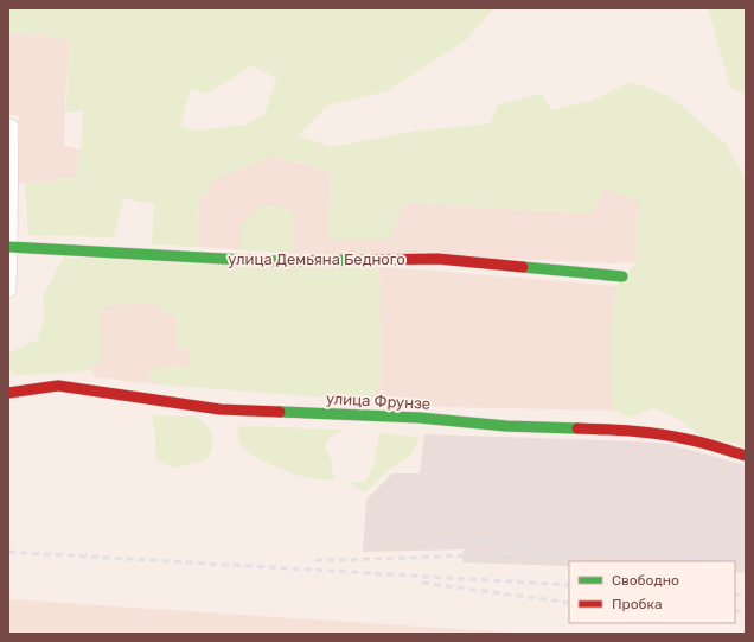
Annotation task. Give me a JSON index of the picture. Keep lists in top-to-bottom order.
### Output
{
  "streets": {
    "street": ["улица Демьяна Бедного", "улица Фрунзе"]
  },
  "legend": ["Свободно", "Пробка"]
}
